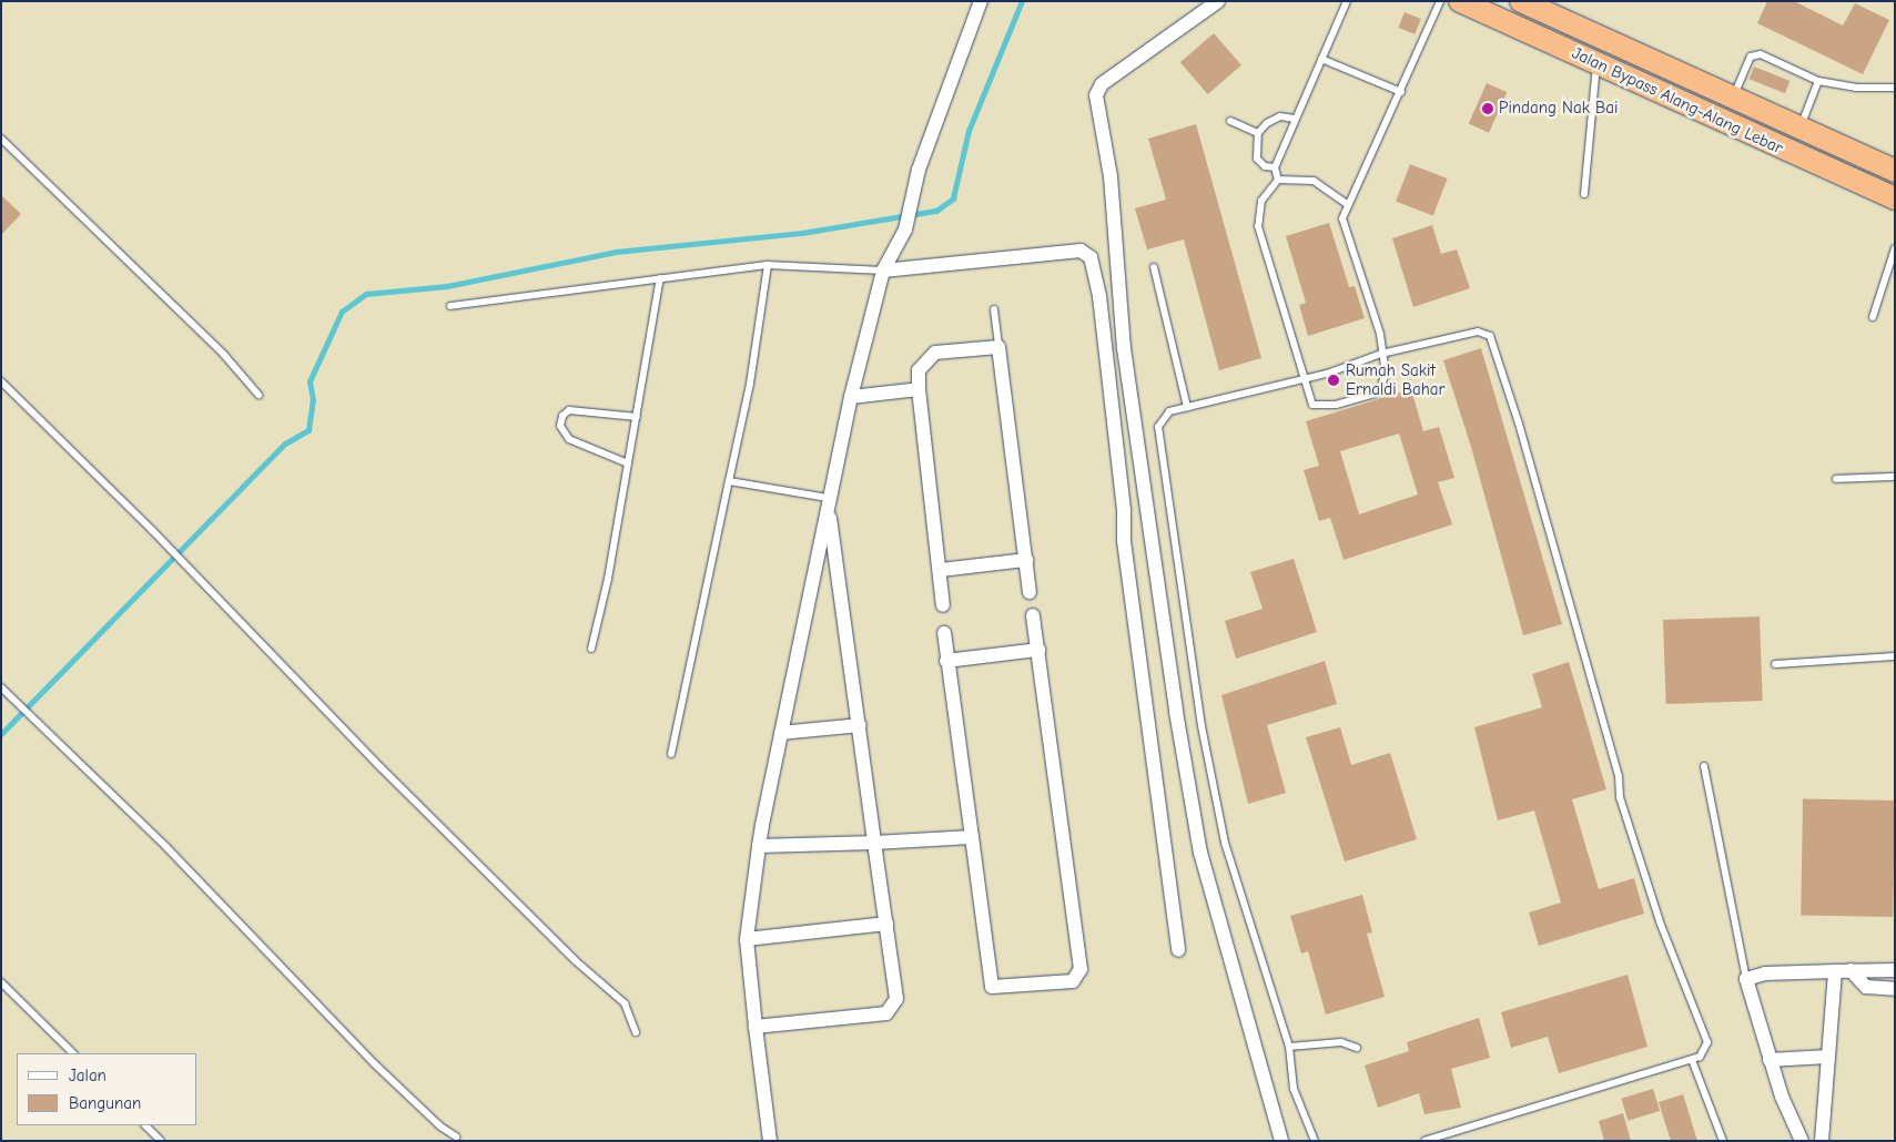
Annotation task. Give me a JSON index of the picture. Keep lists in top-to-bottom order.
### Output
{
  "streets": {
    "highway": ["Jalan Bypass Alang-Alang Lebar"]
  },
  "places": ["Pindang Nak Bai", "Rumah Sakit Ernaldi Bahar"],
  "legend": ["Jalan", "Bangunan"]
}
